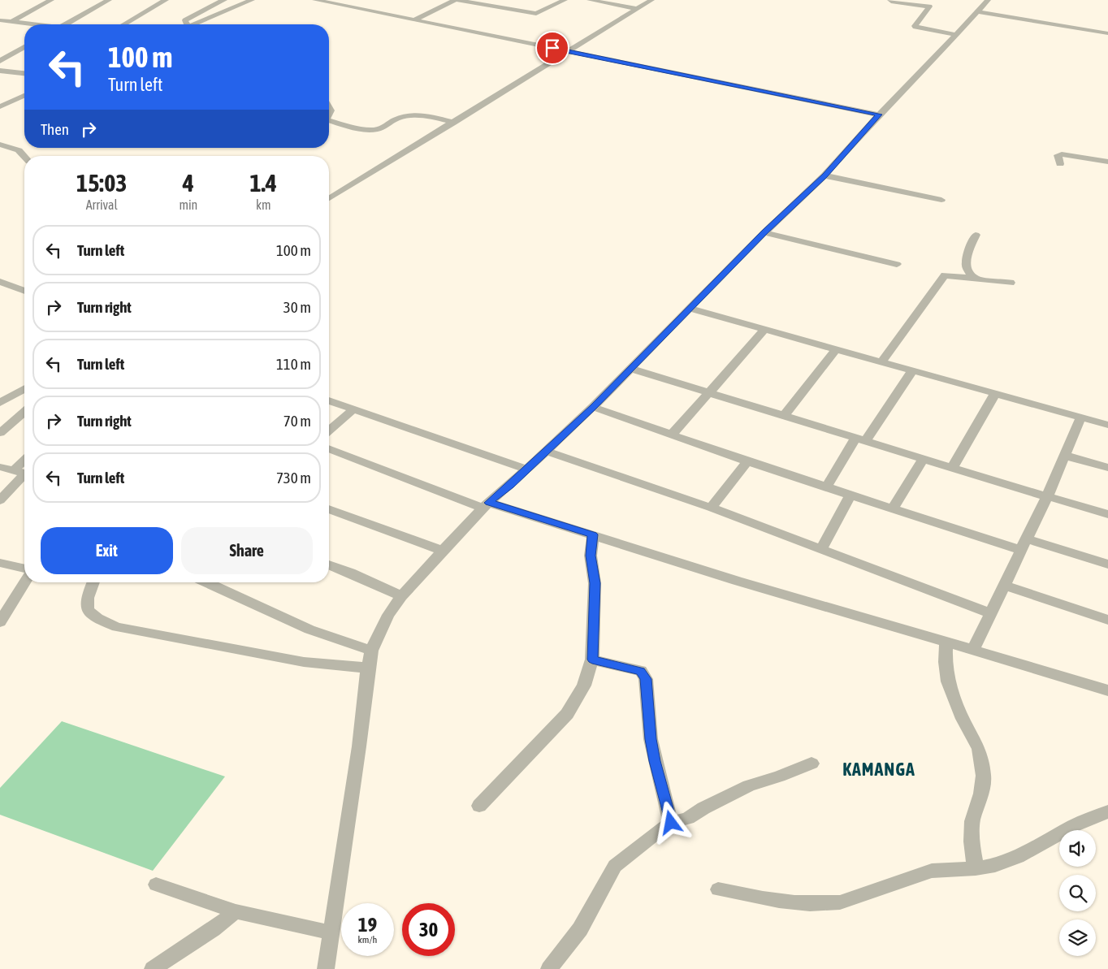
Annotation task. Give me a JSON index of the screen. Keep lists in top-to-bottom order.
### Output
{
  "districts": ["KAMANGA"],
  "page": {
    "turn": ["100 m", "Turn left"],
    "then": "Then",
    "eta": [
      "15:03",
      "Arrival",
      "4",
      "min",
      "1.4",
      "km"
    ],
    "list": [
      {
        "name": "Turn left",
        "value": "100 m"
      },
      {
        "name": "Turn right",
        "value": "30 m"
      },
      {
        "name": "Turn left",
        "value": "110 m"
      },
      {
        "name": "Turn right",
        "value": "70 m"
      },
      {
        "name": "Turn left",
        "value": "730 m"
      }
    ],
    "buttons": ["Exit", "Share"],
    "speed": "19 km/h",
    "limit": "30"
  }
}
